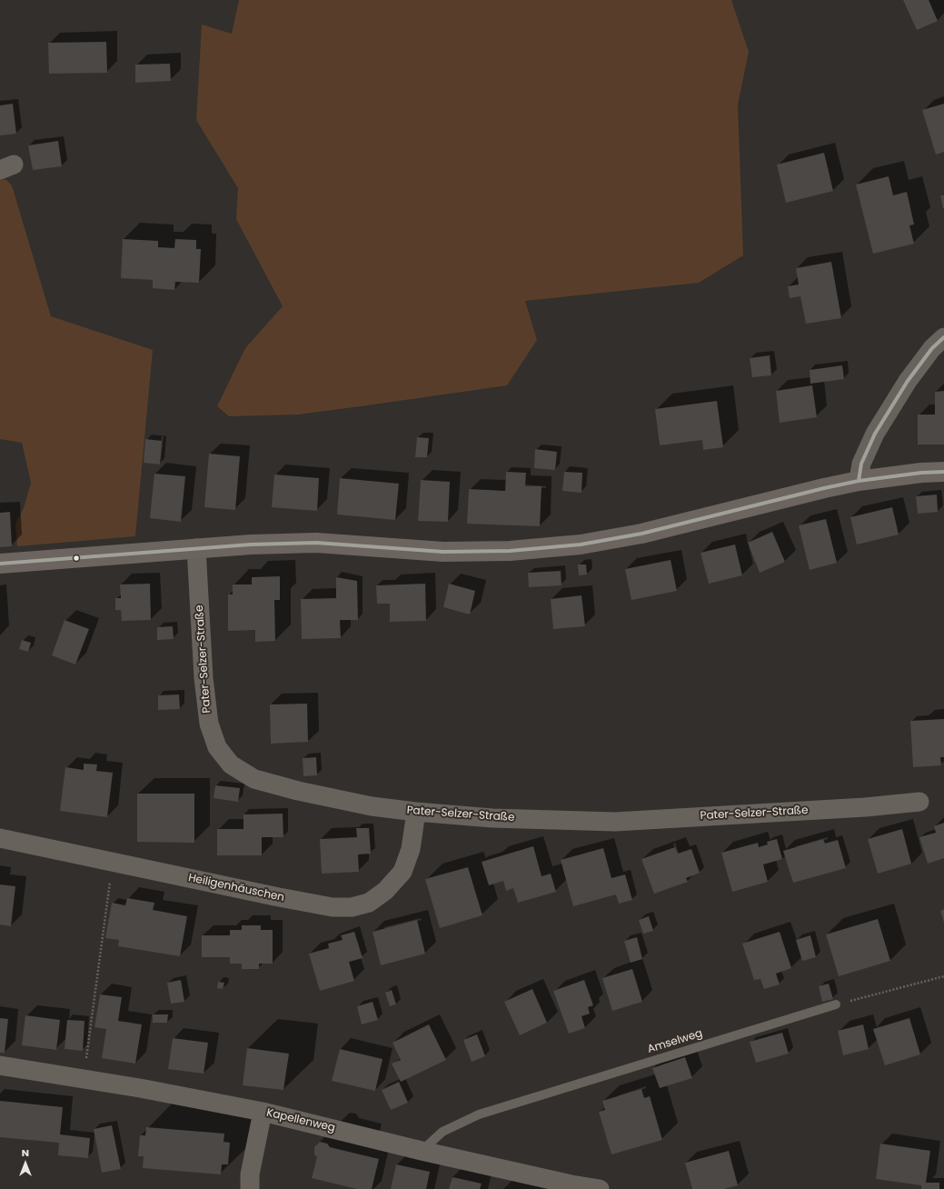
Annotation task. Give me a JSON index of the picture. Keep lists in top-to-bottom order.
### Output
{
  "streets": {
    "street": ["Pater-Selzer-Straße", "Heiligenhäuschen", "Kapellenweg"],
    "lane": ["Amselweg"]
  },
  "crossings": [
    ["Pater-Selzer-Straße", "Heiligenhäuschen"],
    ["Amselweg", "Kapellenweg"]
  ],
  "north": "top"
}
